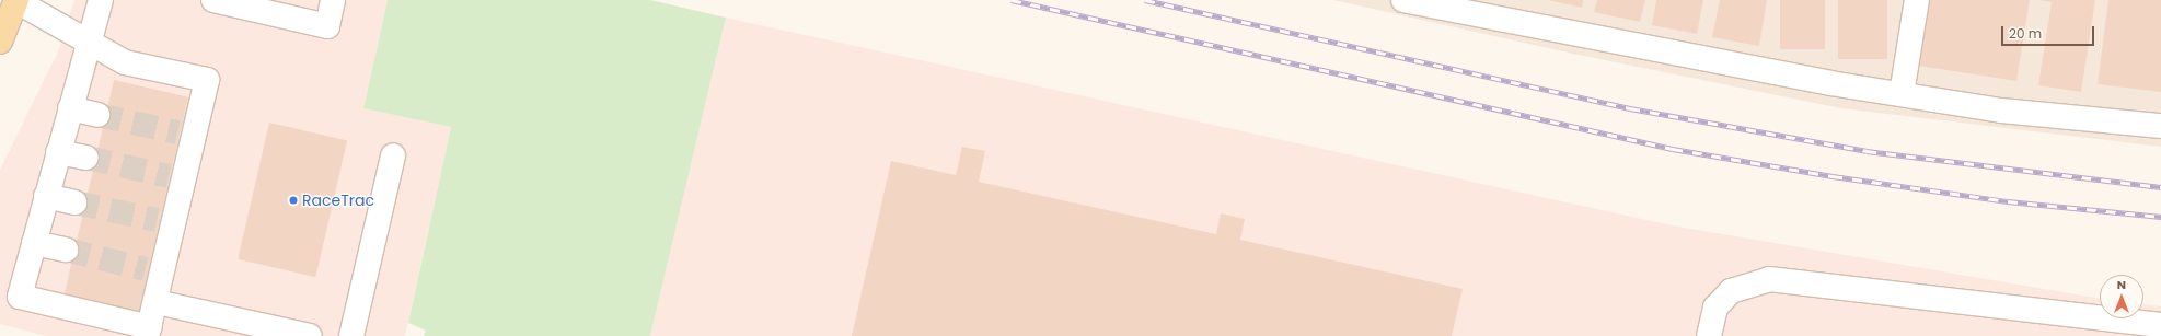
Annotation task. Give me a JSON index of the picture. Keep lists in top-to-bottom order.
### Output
{
  "places": ["RaceTrac"],
  "scale_bar": "20 m",
  "north": "top"
}
